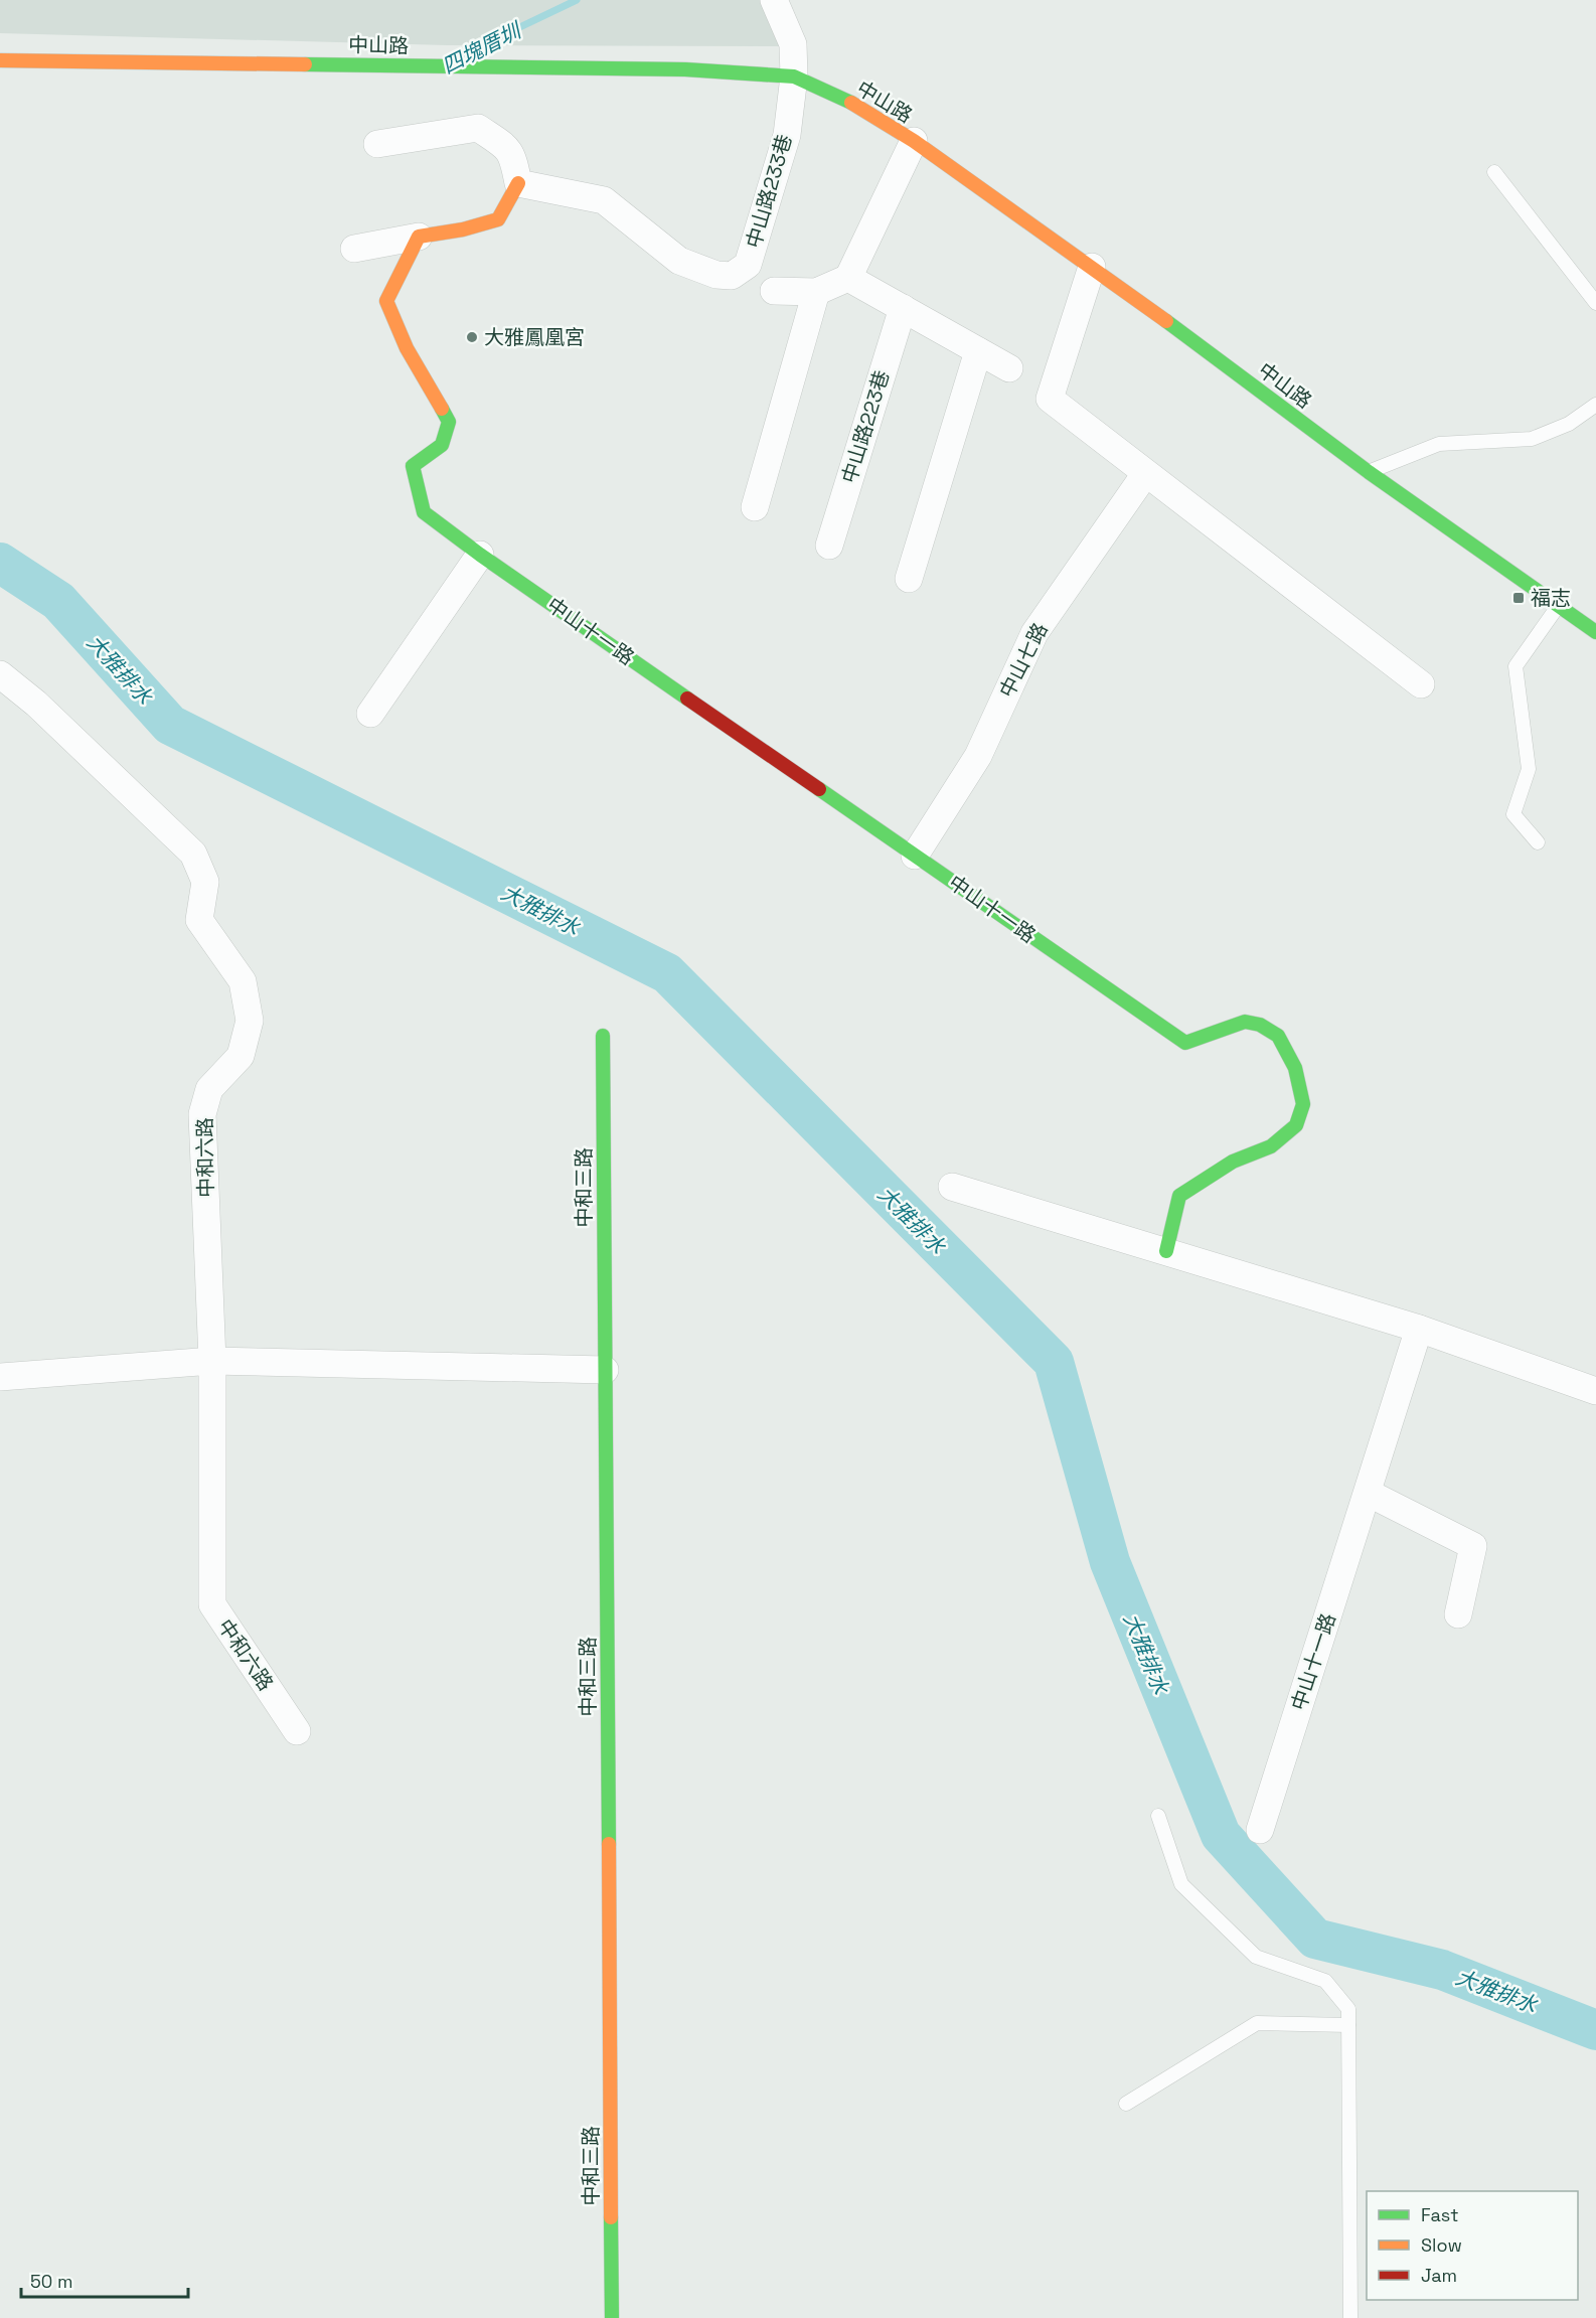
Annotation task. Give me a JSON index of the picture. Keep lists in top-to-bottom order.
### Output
{
  "streets": {
    "street": [
      "中山路",
      "中山路233巷",
      "中山路223巷",
      "中山十一路",
      "中山七路",
      "中和六路",
      "中和三路"
    ]
  },
  "crossings": [
    ["中山路", "中山路233巷"],
    ["中山十一路", "中山七路"]
  ],
  "water": ["四塊厝圳", "大雅排水"],
  "places": {
    "other": ["大雅鳳凰宮"],
    "transit": ["福志"]
  },
  "legend": ["Fast", "Slow", "Jam"],
  "scale_bar": "50 m"
}
